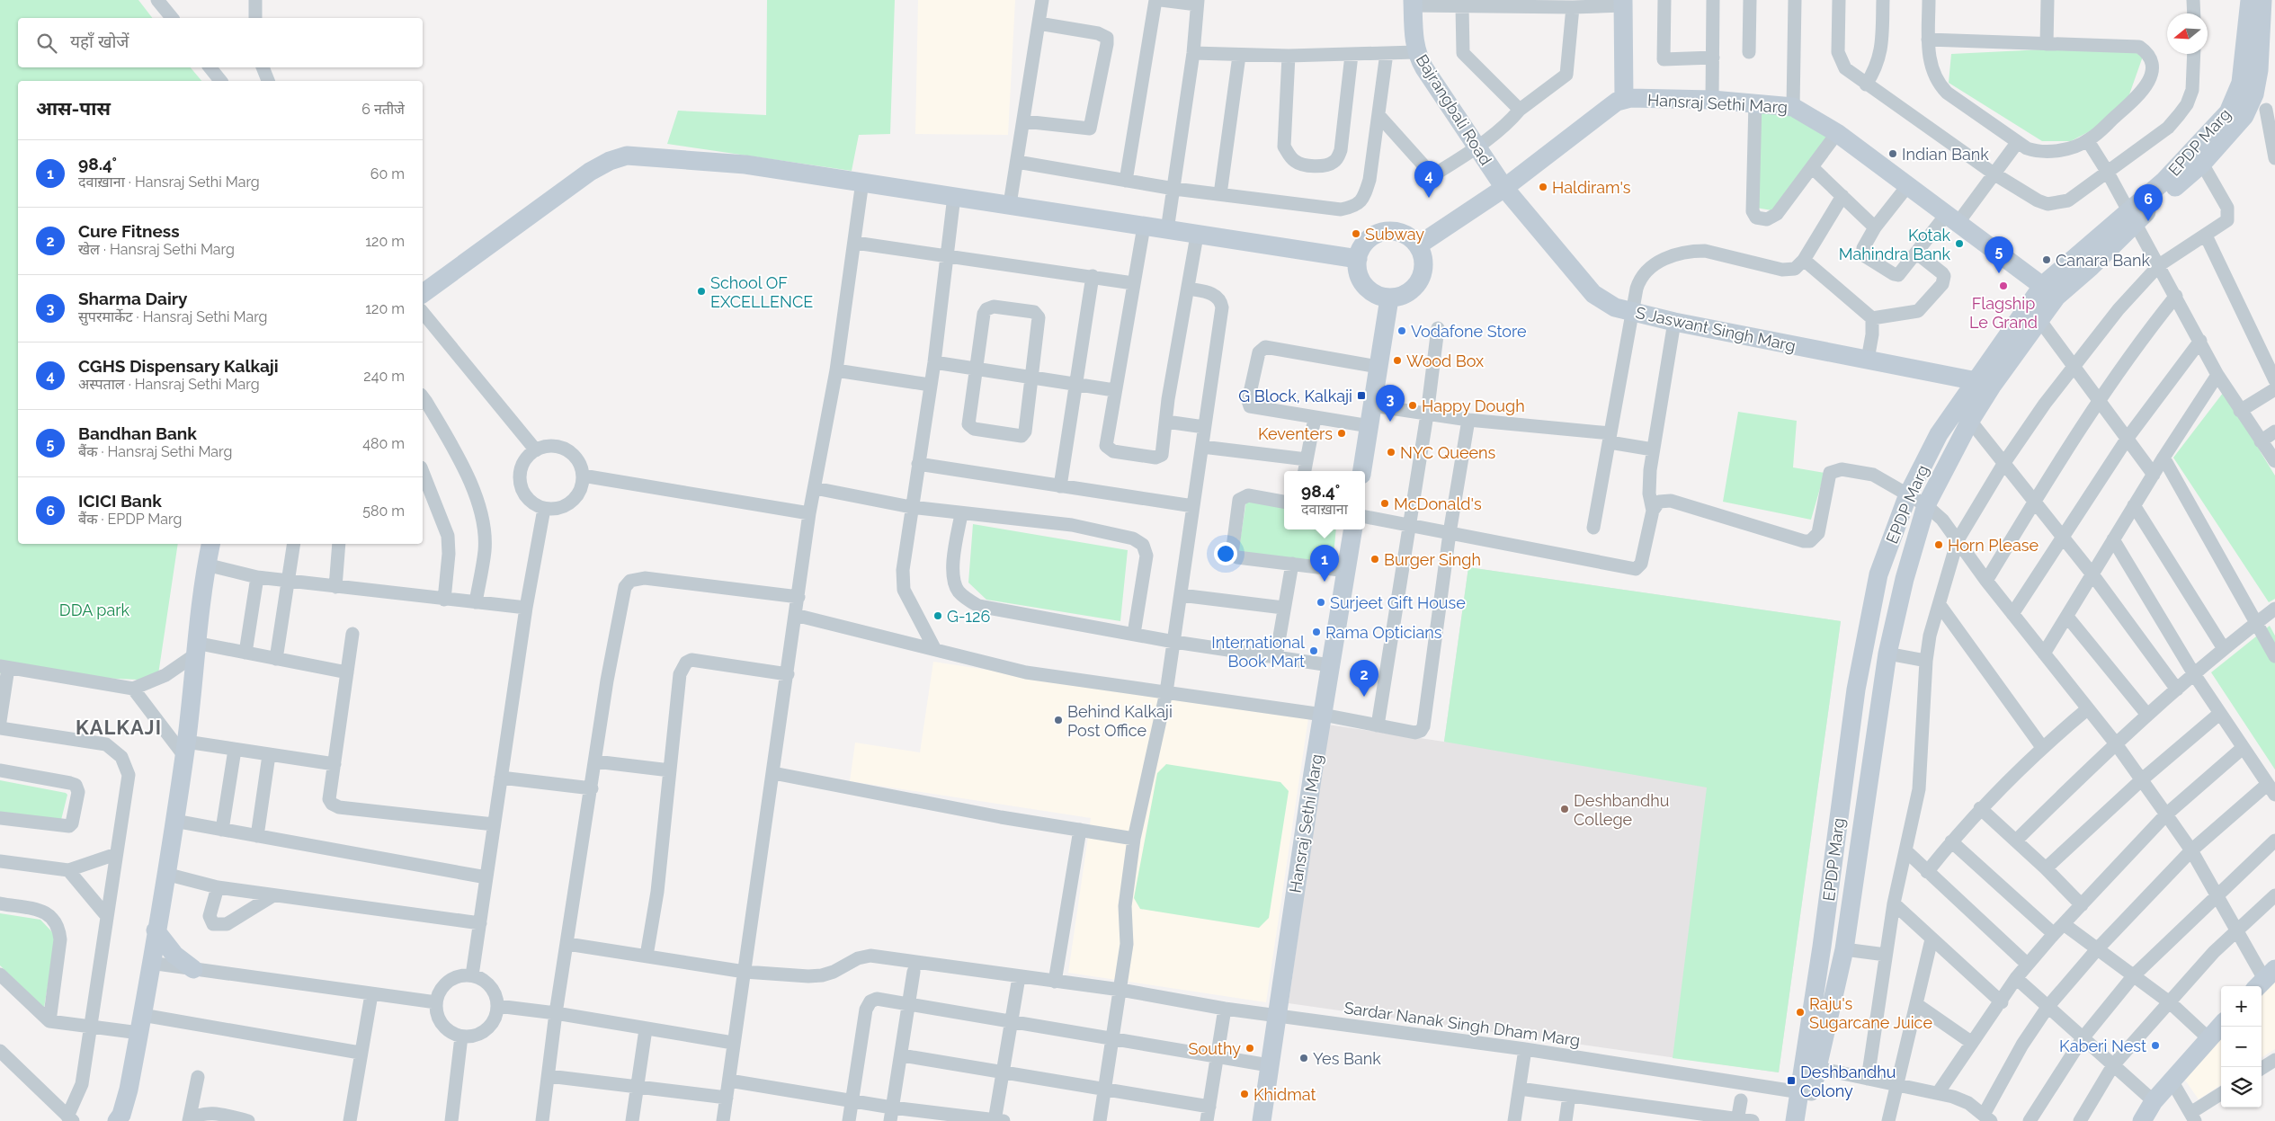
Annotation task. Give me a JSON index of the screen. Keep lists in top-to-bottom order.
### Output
{
  "streets": {
    "street": [
      "Hansraj Sethi Marg",
      "Bajrangbali Road",
      "EPDP Marg",
      "S Jaswant Singh Marg",
      "Sardar Nanak Singh Dham Marg"
    ]
  },
  "crossings": [
    ["Hansraj Sethi Marg", "Bajrangbali Road"],
    ["Hansraj Sethi Marg", "EPDP Marg"],
    ["Hansraj Sethi Marg", "S Jaswant Singh Marg"],
    ["Hansraj Sethi Marg", "Sardar Nanak Singh Dham Marg"],
    ["Bajrangbali Road", "S Jaswant Singh Marg"],
    ["EPDP Marg", "S Jaswant Singh Marg"],
    ["EPDP Marg", "Sardar Nanak Singh Dham Marg"]
  ],
  "districts": ["KALKAJI"],
  "parks": ["DDA park"],
  "places": {
    "other": [
      "Indian Bank",
      "Haldiram's",
      "Subway",
      "Kotak Mahindra Bank",
      "Canara Bank",
      "Flagship Le Grand",
      "School OF EXCELLENCE",
      "Vodafone Store",
      "Wood Box",
      "Happy Dough",
      "Keventers",
      "NYC Queens",
      "McDonald's",
      "Horn Please",
      "Burger Singh",
      "Surjeet Gift House",
      "G-126",
      "Rama Opticians",
      "International Book Mart",
      "Behind Kalkaji Post Office",
      "Deshbandhu College",
      "Raju's Sugarcane Juice",
      "Kaberi Nest",
      "Southy",
      "Yes Bank",
      "Khidmat"
    ],
    "transit": ["G Block, Kalkaji", "Deshbandhu Colony"]
  },
  "north": "left",
  "page": {
    "search": "यहाँ खोजें",
    "heading": ["आस-पास", "6 नतीजे"],
    "list": [
      {
        "mark": "1",
        "name": "98.4°",
        "note": "दवाख़ाना · Hansraj Sethi Marg",
        "value": "60 m"
      },
      {
        "mark": "2",
        "name": "Cure Fitness",
        "note": "खेल · Hansraj Sethi Marg",
        "value": "120 m"
      },
      {
        "mark": "3",
        "name": "Sharma Dairy",
        "note": "सुपरमार्केट · Hansraj Sethi Marg",
        "value": "120 m"
      },
      {
        "mark": "4",
        "name": "CGHS Dispensary Kalkaji",
        "note": "अस्पताल · Hansraj Sethi Marg",
        "value": "240 m"
      },
      {
        "mark": "5",
        "name": "Bandhan Bank",
        "note": "बैंक · Hansraj Sethi Marg",
        "value": "480 m"
      },
      {
        "mark": "6",
        "name": "ICICI Bank",
        "note": "बैंक · EPDP Marg",
        "value": "580 m"
      }
    ],
    "pins": [
      "4",
      "6",
      "5",
      "3",
      "1",
      "2"
    ],
    "popup": ["98.4°", "दवाख़ाना"],
    "map_buttons": ["+", "−"]
  }
}
